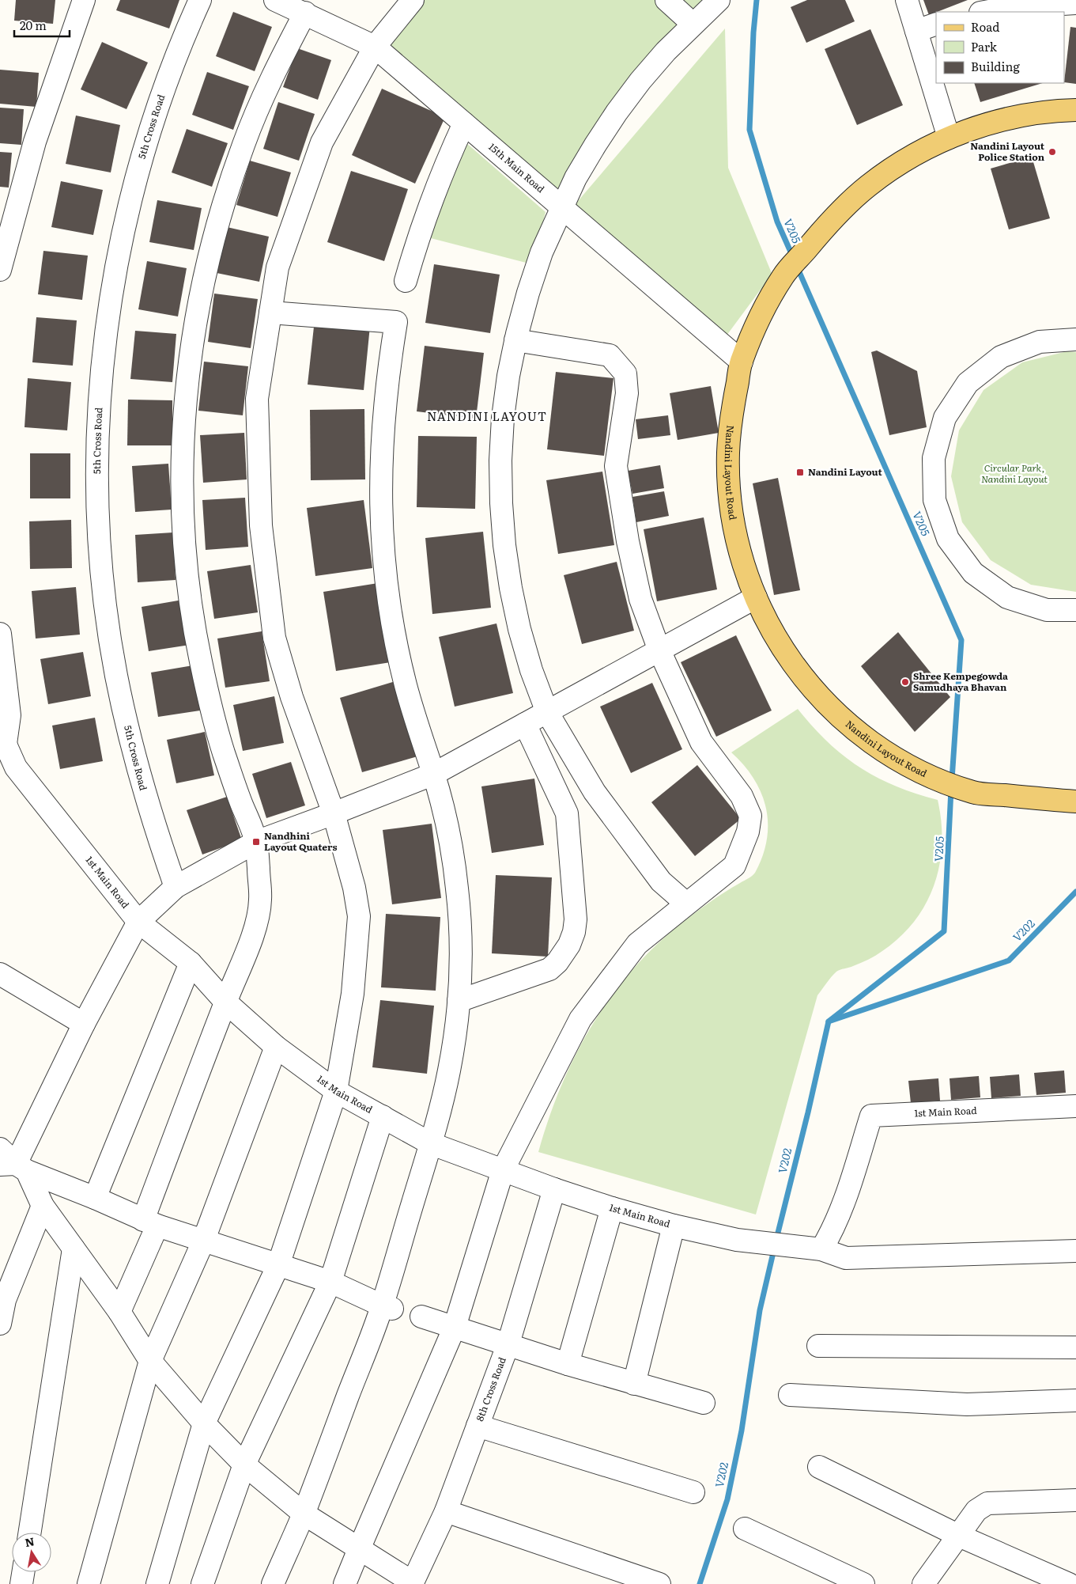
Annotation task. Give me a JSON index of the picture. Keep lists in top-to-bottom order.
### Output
{
  "streets": {
    "main road": ["Nandini Layout Road"],
    "street": [
      "5th Cross Road",
      "15th Main Road",
      "1st Main Road",
      "8th Cross Road"
    ]
  },
  "crossings": [
    ["15th Main Road", "Nandini Layout Road"],
    ["1st Main Road", "8th Cross Road"]
  ],
  "districts": ["NANDINI LAYOUT"],
  "water": ["V205", "V202"],
  "parks": ["Circular Park, Nandini Layout"],
  "places": {
    "other": ["Nandini Layout Police Station", "Shree Kempegowda Samudhaya Bhavan"],
    "transit": ["Nandini Layout", "Nandhini Layout Quaters"]
  },
  "legend": ["Road", "Park", "Building"],
  "scale_bar": "20 m",
  "north": "top"
}
